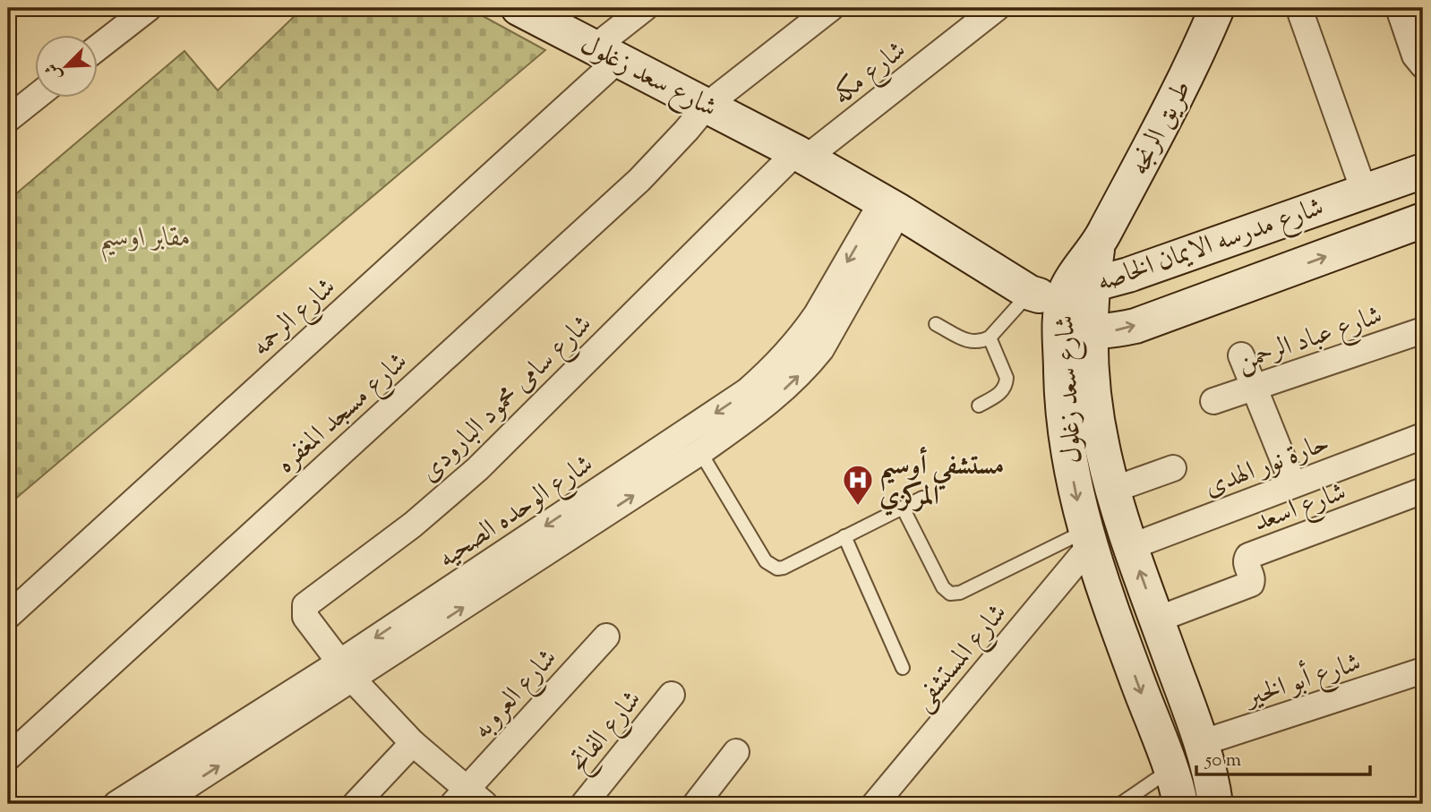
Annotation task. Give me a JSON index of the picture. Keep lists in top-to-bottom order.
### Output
{
  "streets": {
    "street": [
      "شارع مكه",
      "شارع سعد زغلول",
      "طريق الرنجه",
      "شارع مدرسه الايمان الخاصه",
      "شارع الرحمه",
      "شارع عباد الرحمن",
      "شارع سامى محمود البارودى",
      "شارع مسجد المغفره",
      "حارة نور الهدى",
      "شارع اسعد",
      "شارع الوحده الصحيه",
      "شارع المستشفى",
      "شارع أبو الخير",
      "شارع العروبه",
      "شارع الفاتح"
    ]
  },
  "crossings": [
    ["شارع مكه", "شارع سعد زغلول"],
    ["شارع مكه", "شارع سامى محمود البارودى"],
    ["شارع سعد زغلول", "طريق الرنجه"],
    ["شارع سعد زغلول", "شارع مدرسه الايمان الخاصه"],
    ["شارع سعد زغلول", "شارع الرحمه"],
    ["شارع سعد زغلول", "شارع سامى محمود البارودى"],
    ["شارع سعد زغلول", "شارع مسجد المغفره"],
    ["شارع سعد زغلول", "حارة نور الهدى"],
    ["شارع سعد زغلول", "شارع اسعد"],
    ["شارع سعد زغلول", "شارع الوحده الصحيه"],
    ["شارع سعد زغلول", "شارع المستشفى"],
    ["شارع سعد زغلول", "شارع أبو الخير"],
    ["شارع سامى محمود البارودى", "شارع الوحده الصحيه"]
  ],
  "parks": ["مقابر اوسيم"],
  "places": {
    "hospital": ["مستشفي أوسيم المركزي"]
  },
  "scale_bar": "50 m",
  "north": "bottom left"
}
